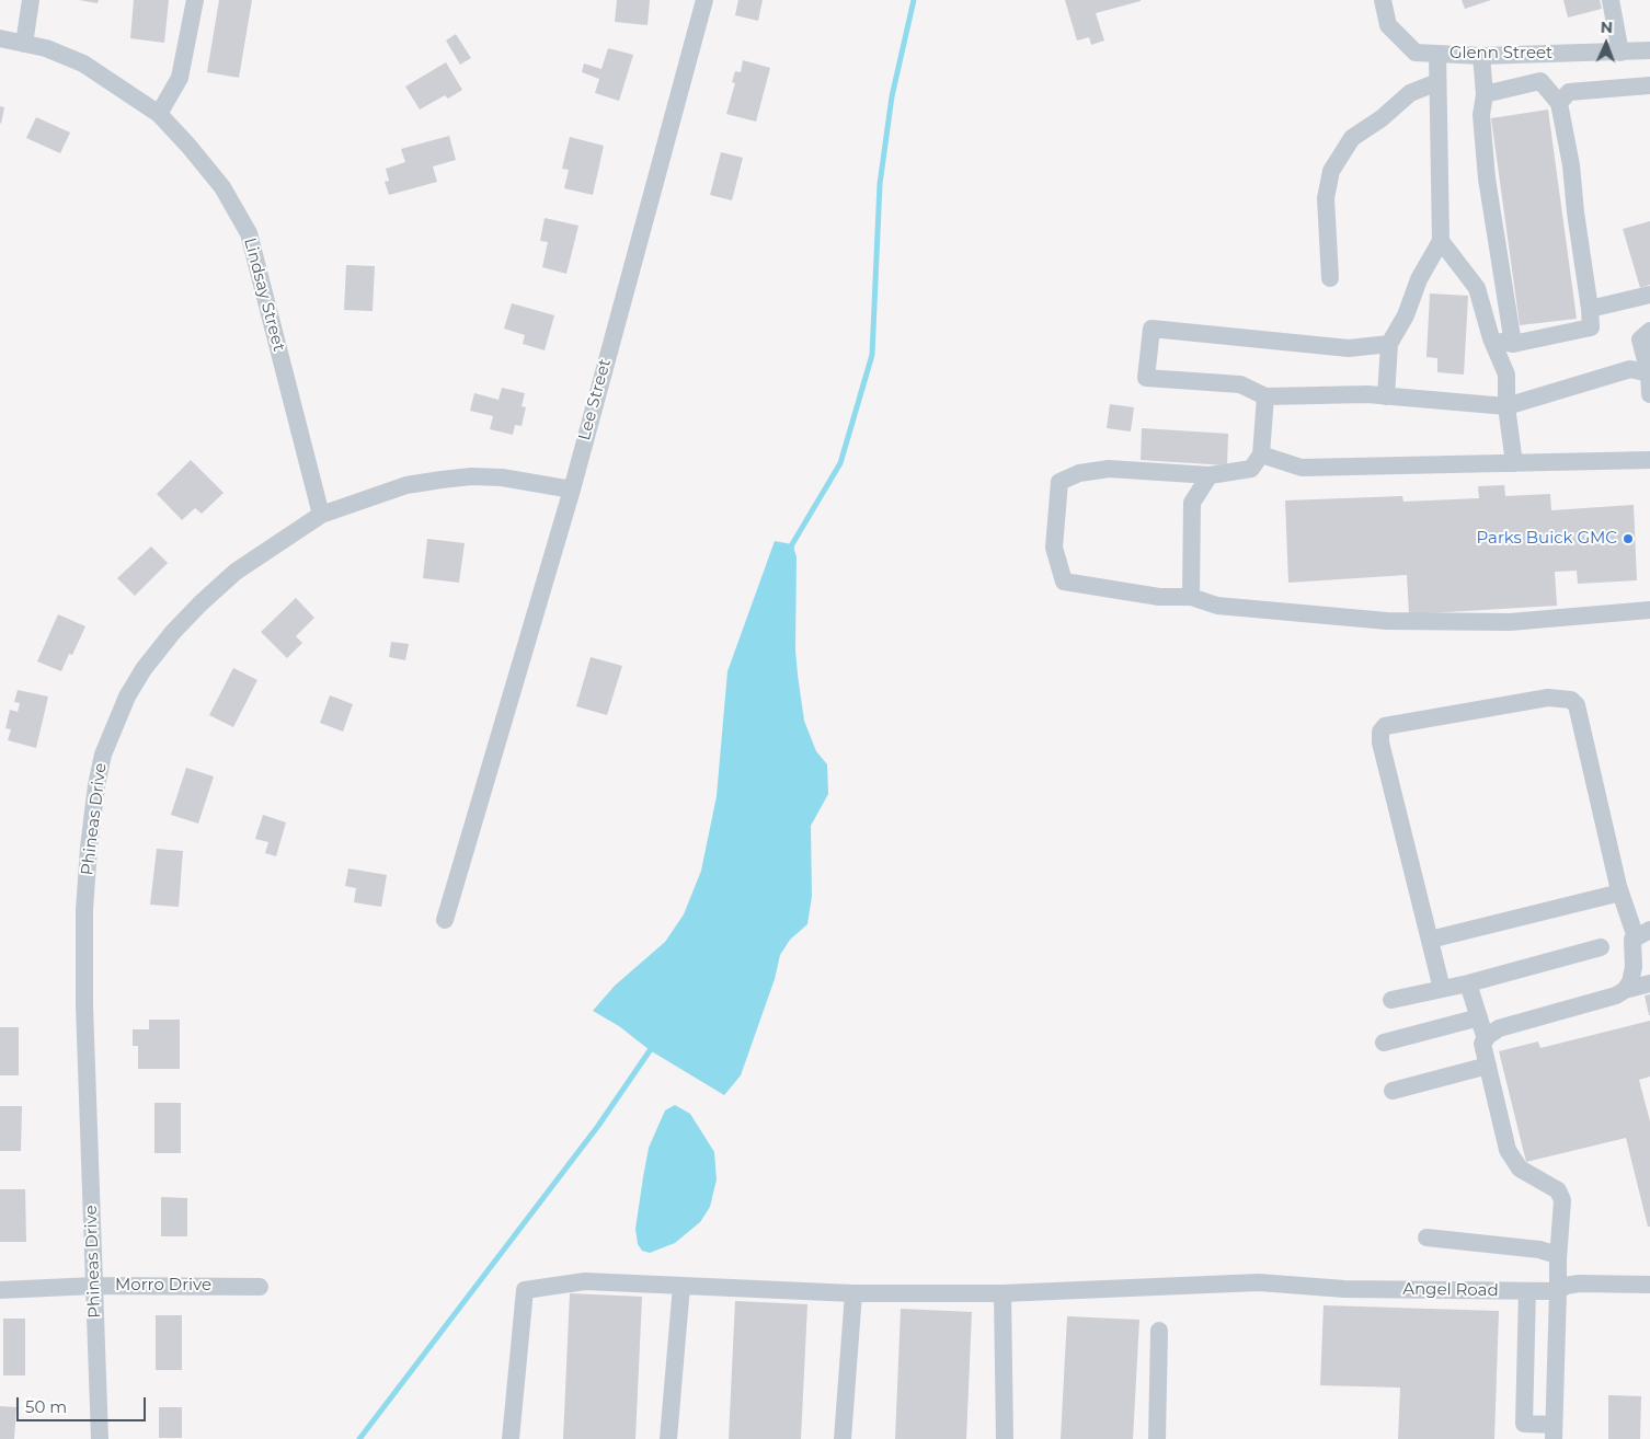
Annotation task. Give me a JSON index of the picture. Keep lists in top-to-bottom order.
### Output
{
  "streets": {
    "street": [
      "Glenn Street",
      "Lindsay Street",
      "Lee Street",
      "Phineas Drive",
      "Morro Drive",
      "Angel Road"
    ]
  },
  "crossings": [
    ["Lindsay Street", "Phineas Drive"],
    ["Lee Street", "Phineas Drive"],
    ["Phineas Drive", "Morro Drive"]
  ],
  "places": ["Parks Buick GMC"],
  "scale_bar": "50 m",
  "north": "top"
}
